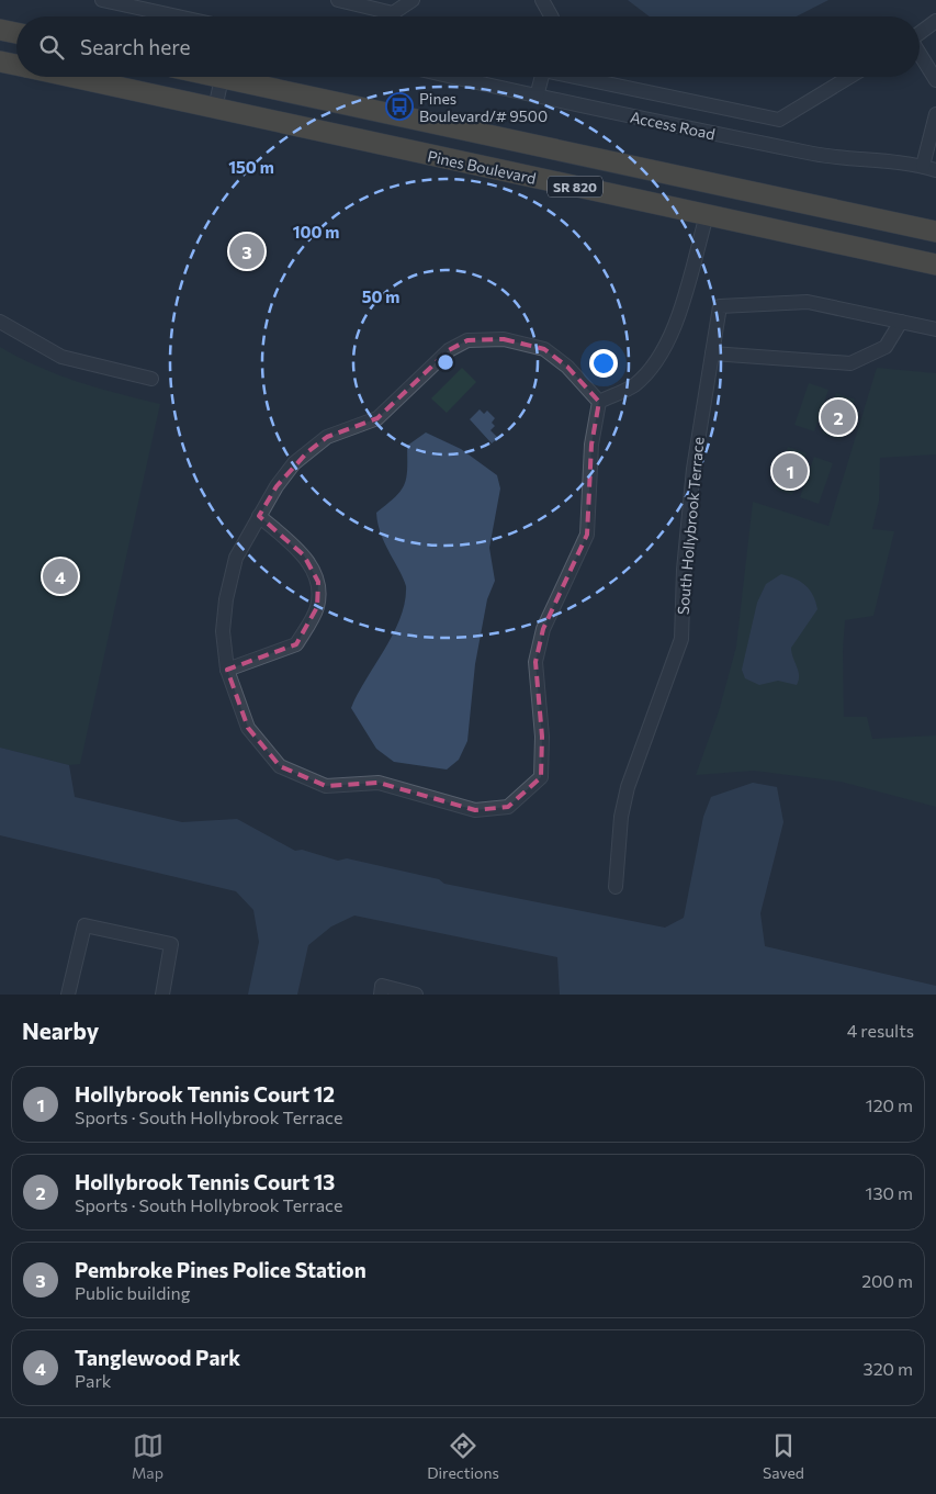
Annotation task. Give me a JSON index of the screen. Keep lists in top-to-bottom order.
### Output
{
  "streets": {
    "highway": ["Pines Boulevard", "SR 820"],
    "street": ["Access Road", "South Hollybrook Terrace"]
  },
  "places": {
    "bus stop": ["Pines Boulevard/# 9500"]
  },
  "page": {
    "search": "Search here",
    "pins": [
      "3",
      "2",
      "1",
      "4"
    ],
    "heading": ["Nearby", "4 results"],
    "list": [
      {
        "mark": "1",
        "name": "Hollybrook Tennis Court 12",
        "note": "Sports · South Hollybrook Terrace",
        "value": "120 m"
      },
      {
        "mark": "2",
        "name": "Hollybrook Tennis Court 13",
        "note": "Sports · South Hollybrook Terrace",
        "value": "130 m"
      },
      {
        "mark": "3",
        "name": "Pembroke Pines Police Station",
        "note": "Public building",
        "value": "200 m"
      },
      {
        "mark": "4",
        "name": "Tanglewood Park",
        "note": "Park",
        "value": "320 m"
      }
    ],
    "nav": ["Map", "Directions", "Saved"]
  },
  "rings": ["150 m", "100 m", "50 m"]
}
